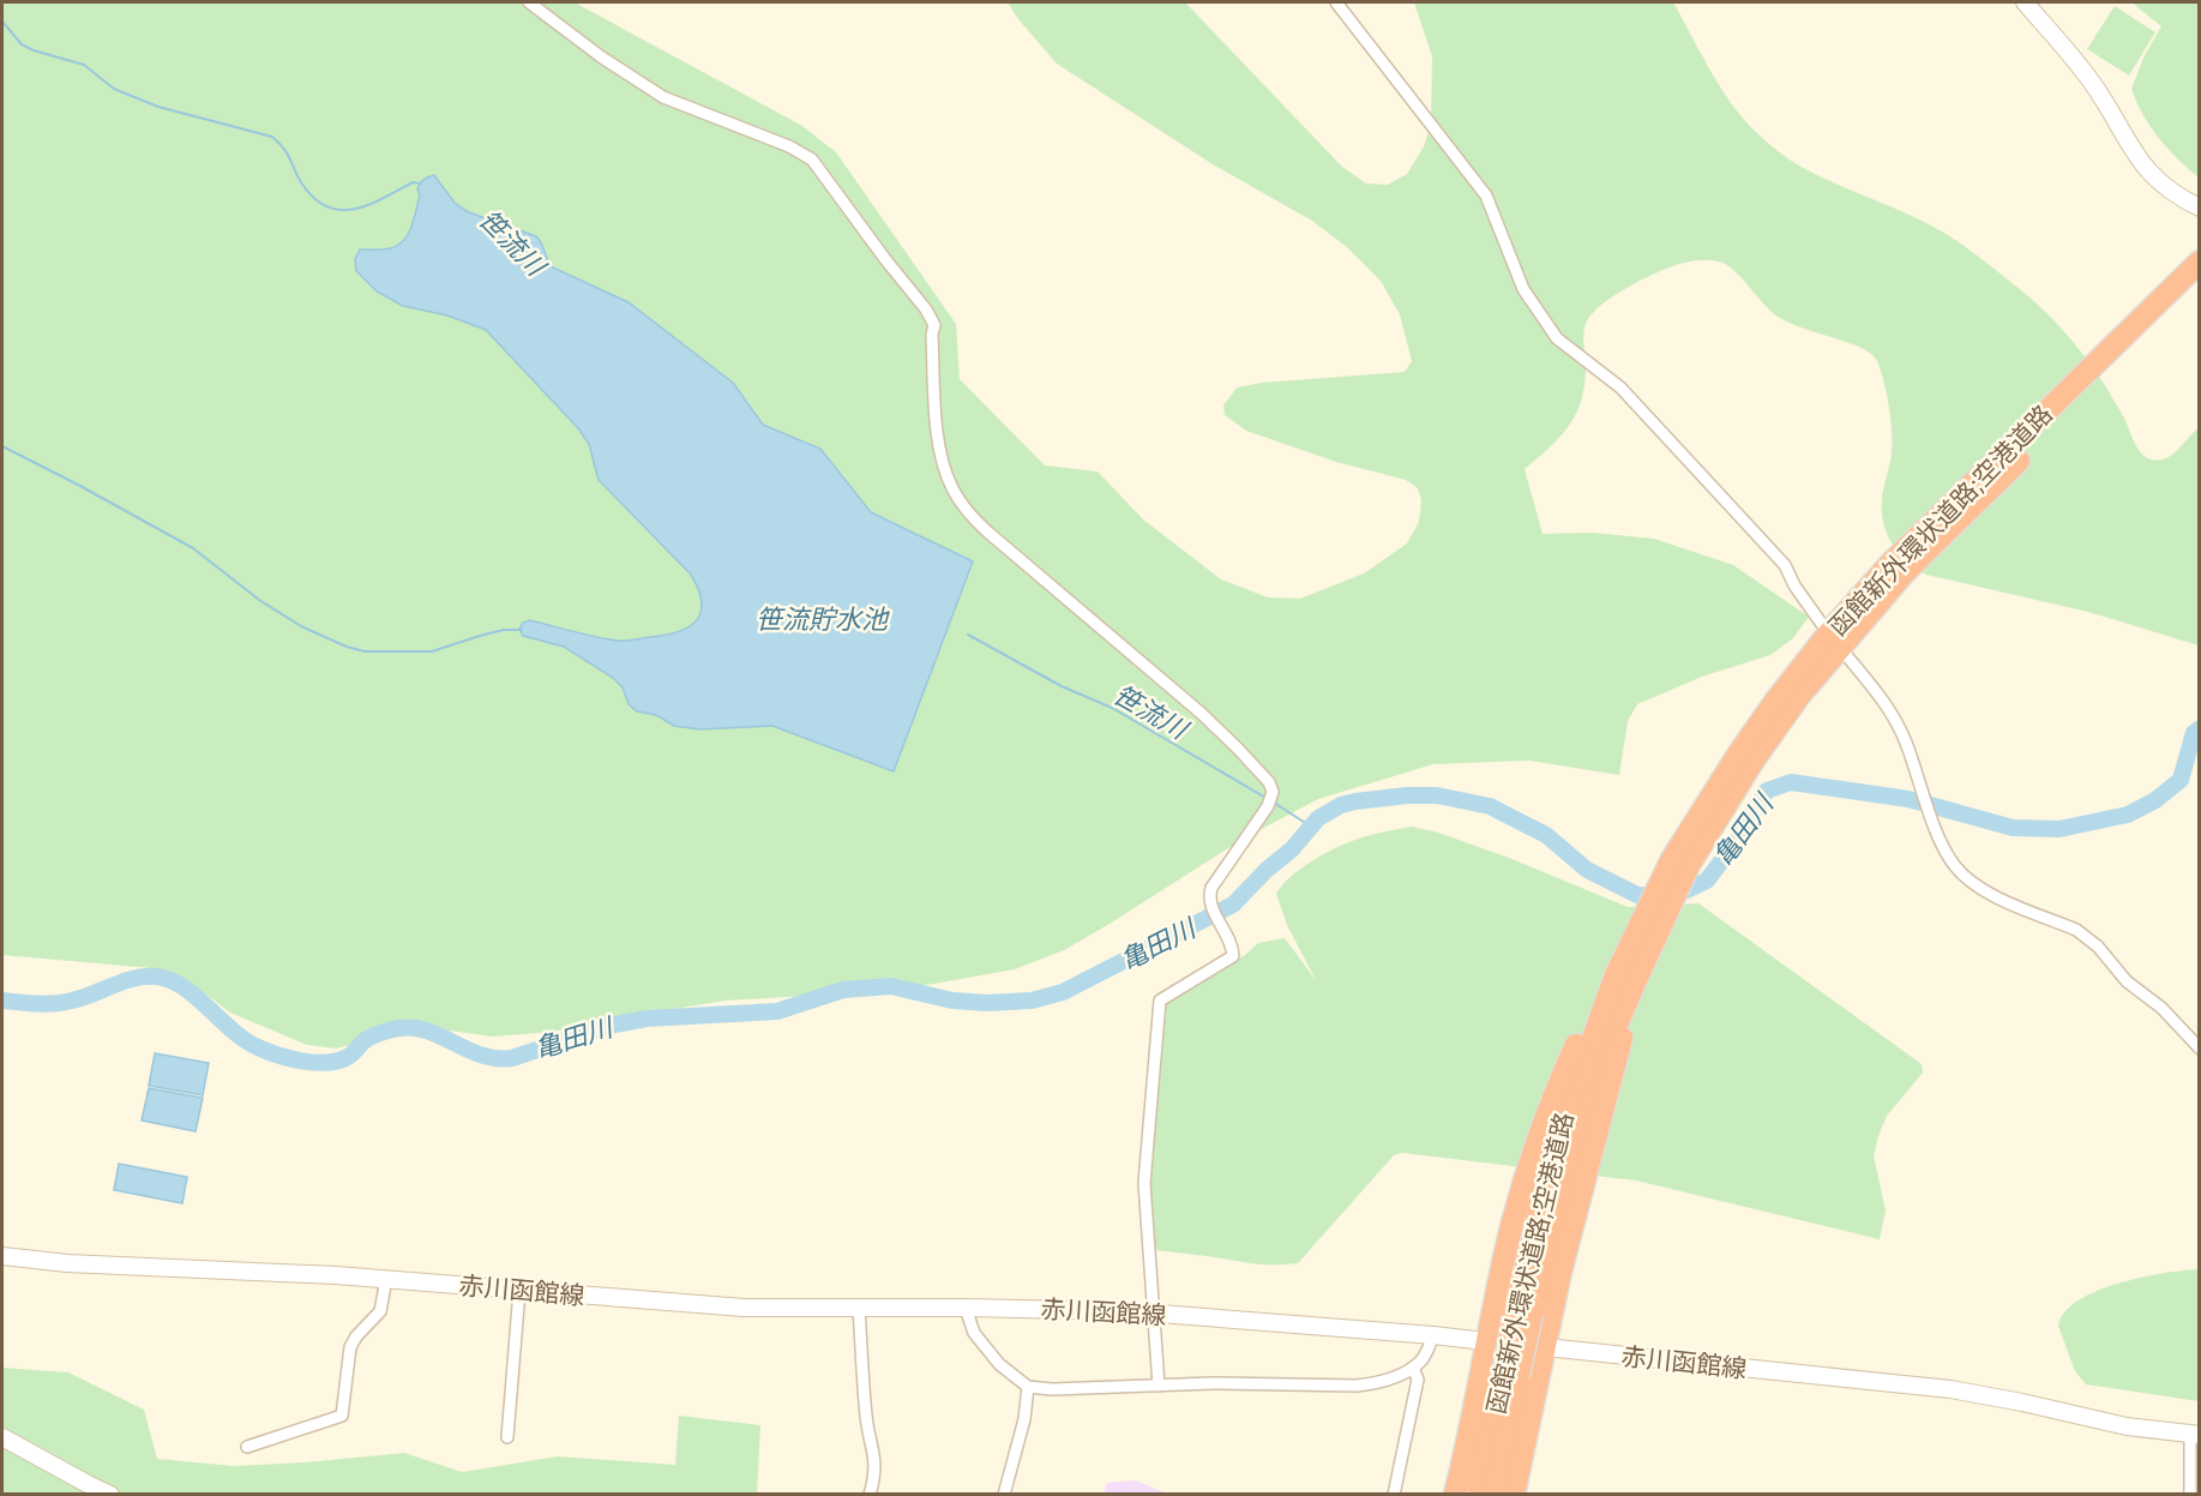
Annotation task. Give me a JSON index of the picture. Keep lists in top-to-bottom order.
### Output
{
  "streets": {
    "highway": ["函館新外環状道路;空港道路"],
    "main road": ["赤川函館線"]
  },
  "water": ["笹流川", "笹流貯水池", "亀田川"]
}
